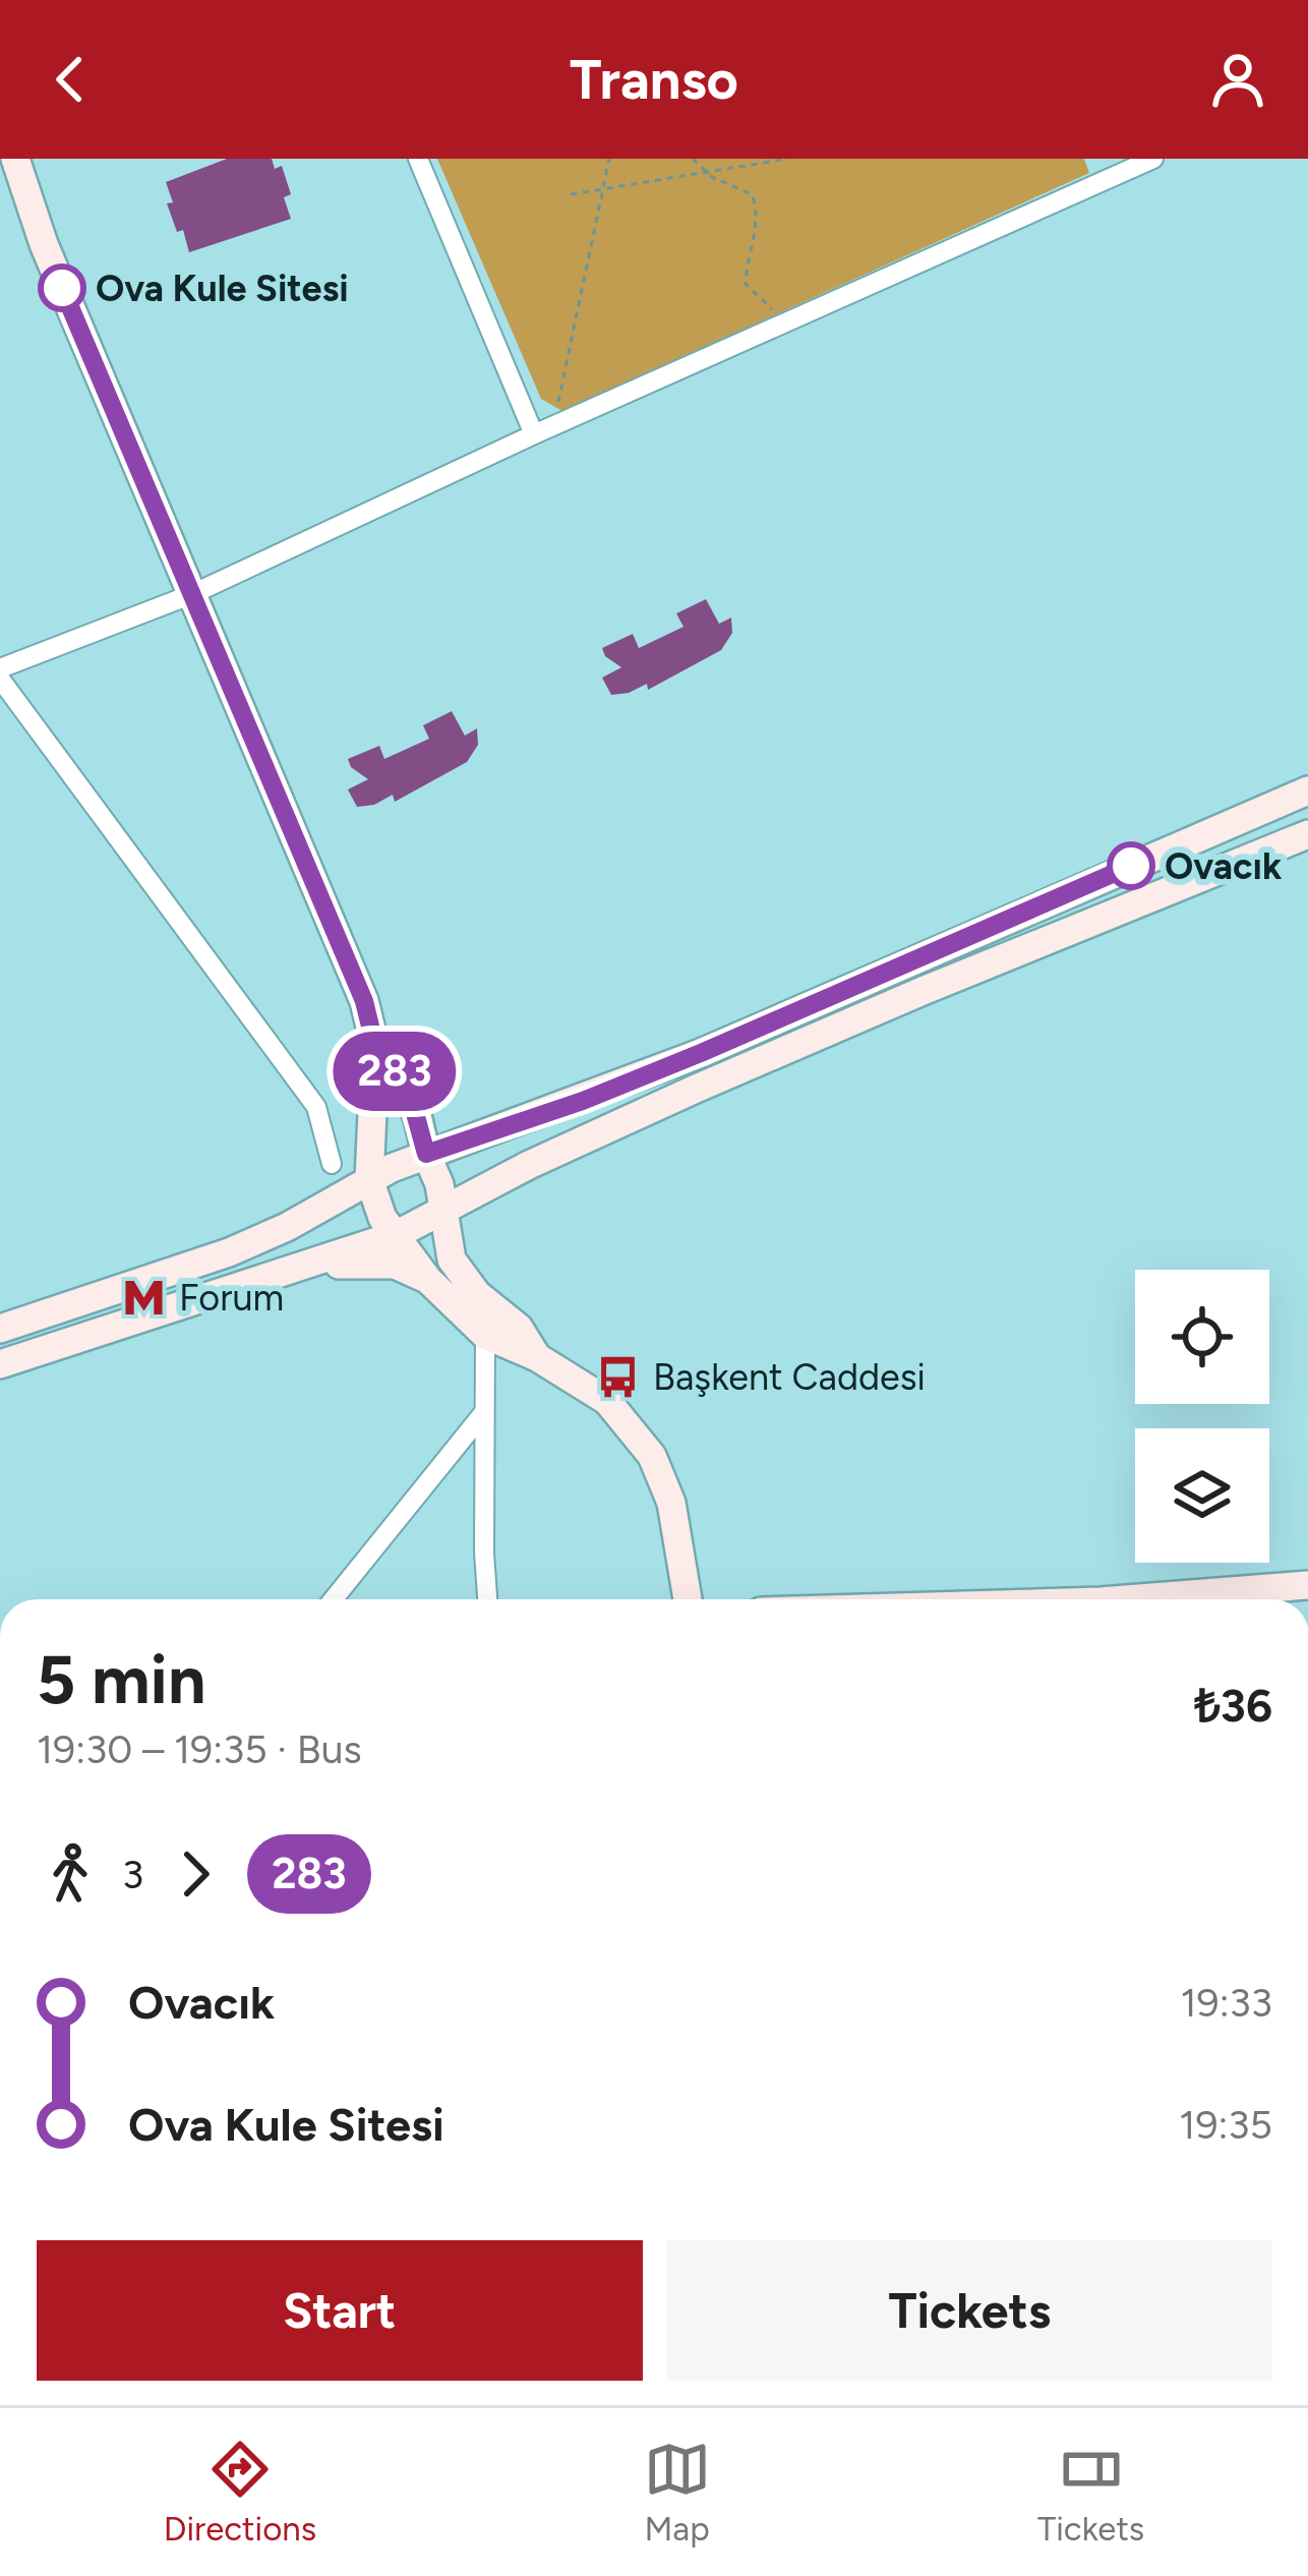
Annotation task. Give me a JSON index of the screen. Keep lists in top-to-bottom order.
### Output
{
  "places": {
    "other": ["Ova Kule Sitesi", "Ovacık"],
    "metro station": ["Forum"],
    "bus stop": ["Başkent Caddesi"]
  },
  "lines": ["bus line 283"],
  "page": {
    "header": "Transo",
    "on_map": "283",
    "heading": ["5 min", "19:30 – 19:35 · Bus", "₺36"],
    "legs": ["3", "283"],
    "list": [
      {
        "name": "Ovacık",
        "value": "19:33"
      },
      {
        "name": "Ova Kule Sitesi",
        "value": "19:35"
      }
    ],
    "buttons": ["Start", "Tickets"],
    "tabs": ["Directions", "Map", "Tickets"]
  }
}
